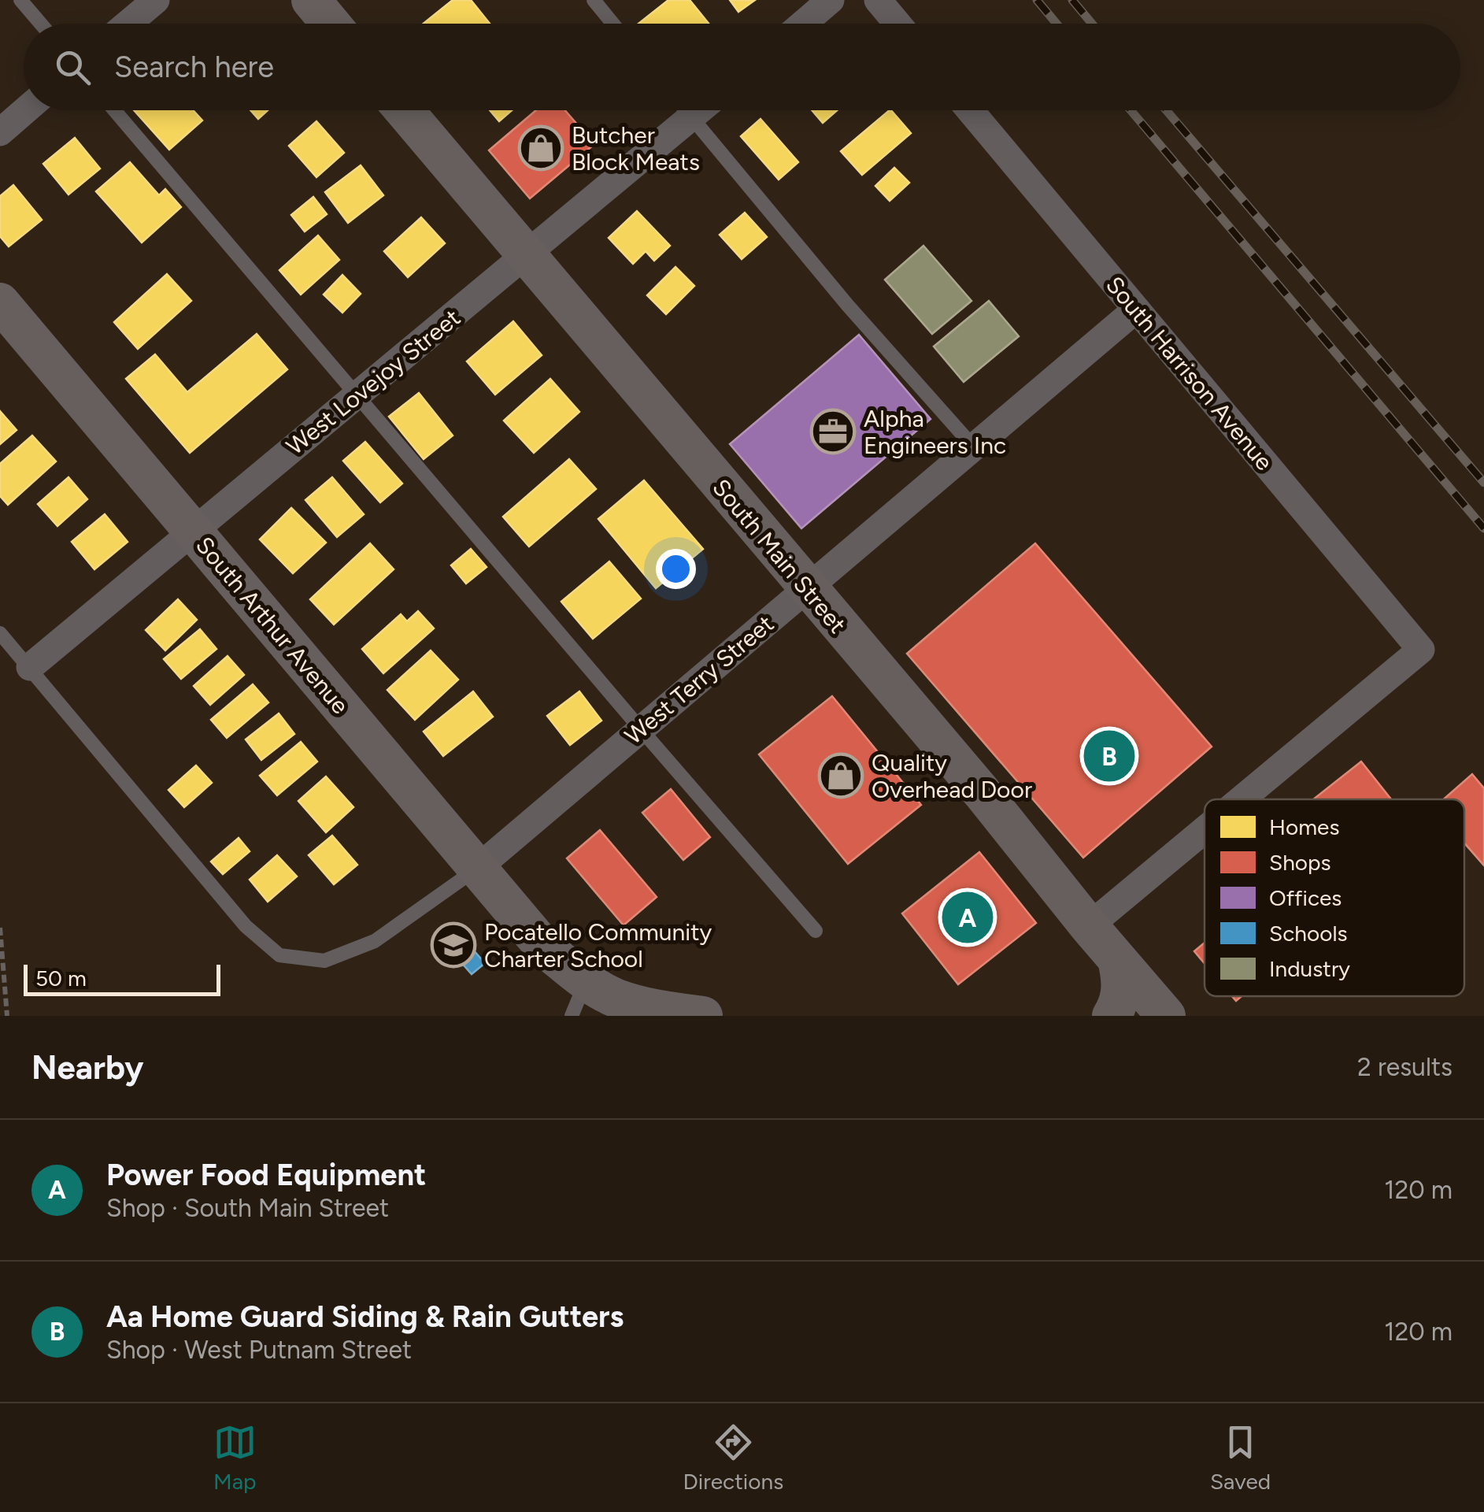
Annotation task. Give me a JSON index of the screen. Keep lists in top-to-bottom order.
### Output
{
  "streets": {
    "main road": ["South Main Street", "South Arthur Avenue"],
    "street": ["South Harrison Avenue", "West Lovejoy Street", "West Terry Street"]
  },
  "crossings": [
    ["South Harrison Avenue", "South Main Street"],
    ["South Harrison Avenue", "West Terry Street"],
    ["West Lovejoy Street", "South Main Street"],
    ["West Lovejoy Street", "South Arthur Avenue"],
    ["South Main Street", "West Terry Street"],
    ["South Arthur Avenue", "West Terry Street"]
  ],
  "places": {
    "shop": ["Butcher Block Meats", "Quality Overhead Door"],
    "office": ["Alpha Engineers Inc"],
    "school or university": ["Pocatello Community Charter School"]
  },
  "legend": [
    "Homes",
    "Shops",
    "Offices",
    "Schools",
    "Industry"
  ],
  "scale_bar": "50 m",
  "page": {
    "search": "Search here",
    "pins": ["B", "A"],
    "scale": "50 m",
    "heading": ["Nearby", "2 results"],
    "list": [
      {
        "mark": "A",
        "name": "Power Food Equipment",
        "note": "Shop · South Main Street",
        "value": "120 m"
      },
      {
        "mark": "B",
        "name": "Aa Home Guard Siding & Rain Gutters",
        "note": "Shop · West Putnam Street",
        "value": "120 m"
      }
    ],
    "nav": ["Map", "Directions", "Saved"]
  }
}
